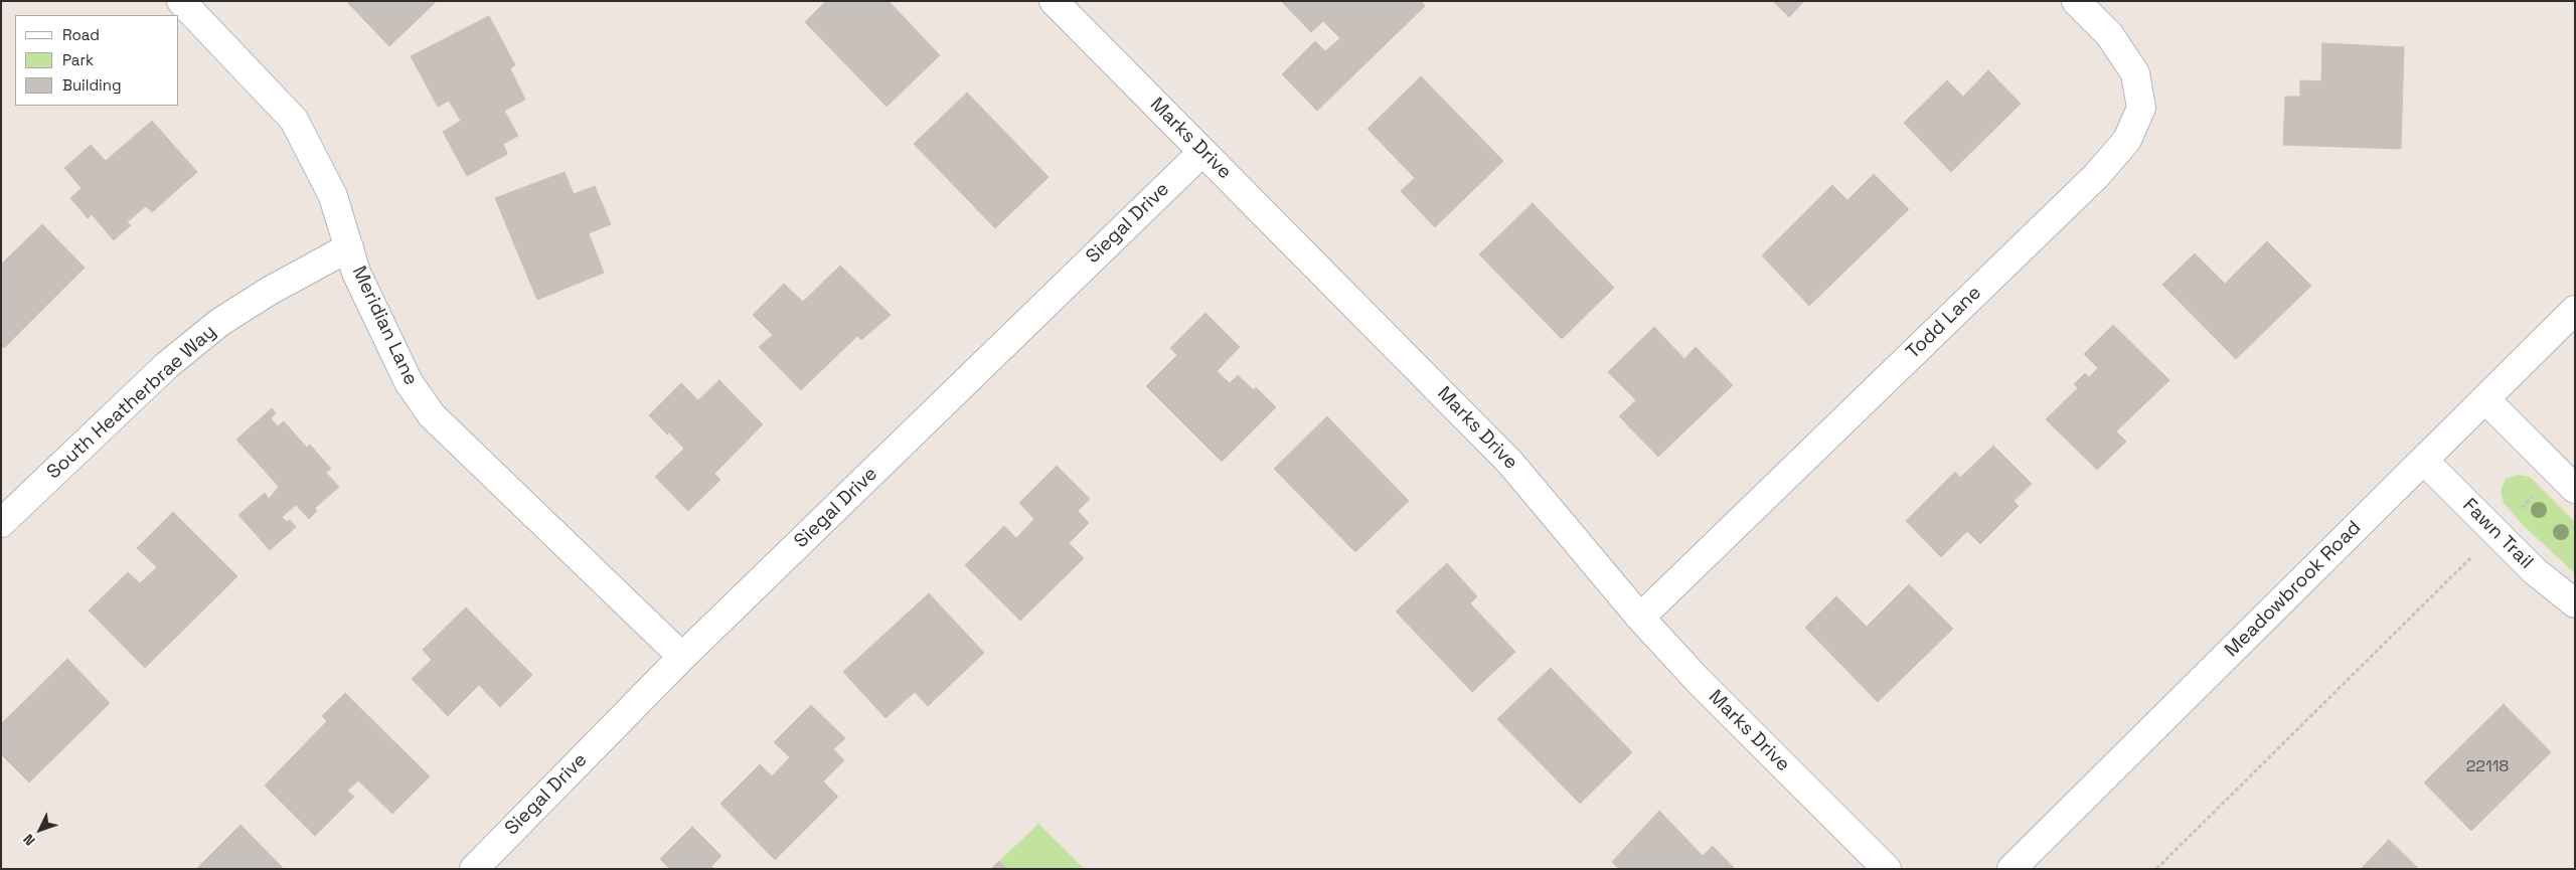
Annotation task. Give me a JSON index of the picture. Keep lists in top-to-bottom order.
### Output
{
  "streets": {
    "street": [
      "Marks Drive",
      "Siegal Drive",
      "Todd Lane",
      "Meridian Lane",
      "South Heatherbrae Way",
      "Fawn Trail",
      "Meadowbrook Road"
    ]
  },
  "crossings": [
    ["Marks Drive", "Siegal Drive"],
    ["Marks Drive", "Todd Lane"],
    ["Siegal Drive", "Meridian Lane"],
    ["Meridian Lane", "South Heatherbrae Way"],
    ["Fawn Trail", "Meadowbrook Road"]
  ],
  "house_numbers": ["22118"],
  "legend": ["Road", "Park", "Building"],
  "north": "bottom left"
}
